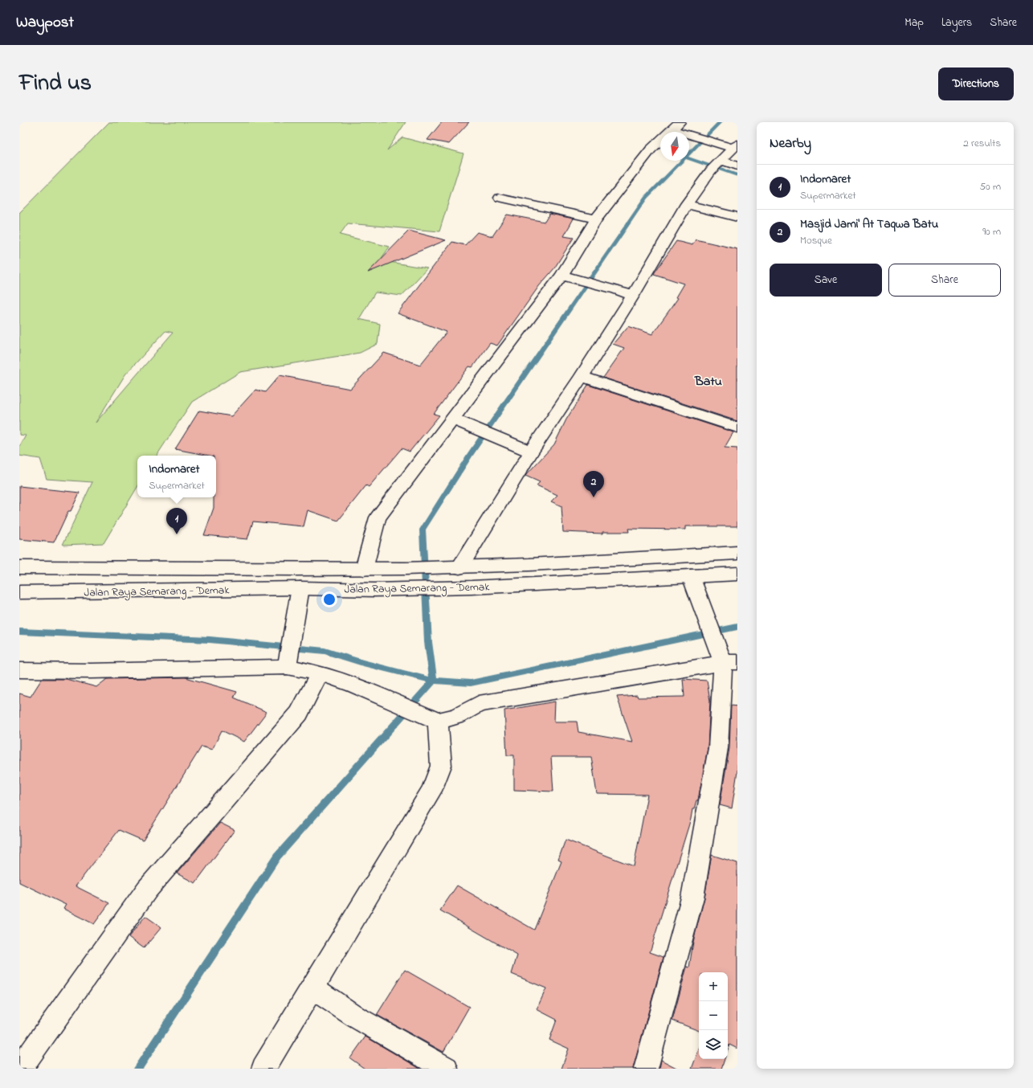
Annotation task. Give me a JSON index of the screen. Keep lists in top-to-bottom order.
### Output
{
  "streets": {
    "main road": ["Jalan Raya Semarang - Demak"]
  },
  "districts": ["Batu"],
  "north": "bottom",
  "page": {
    "header": "Waypost",
    "nav": ["Map", "Layers", "Share"],
    "title": "Find us",
    "buttons": [
      "Directions",
      ["Save", "Share"]
    ],
    "heading": ["Nearby", "2 results"],
    "list": [
      {
        "mark": "1",
        "name": "Indomaret",
        "note": "Supermarket",
        "value": "50 m"
      },
      {
        "mark": "2",
        "name": "Masjid Jami' At Taqwa Batu",
        "note": "Mosque",
        "value": "90 m"
      }
    ],
    "popup": ["Indomaret", "Supermarket"],
    "pins": ["2", "1"],
    "map_buttons": ["+", "−"]
  }
}
